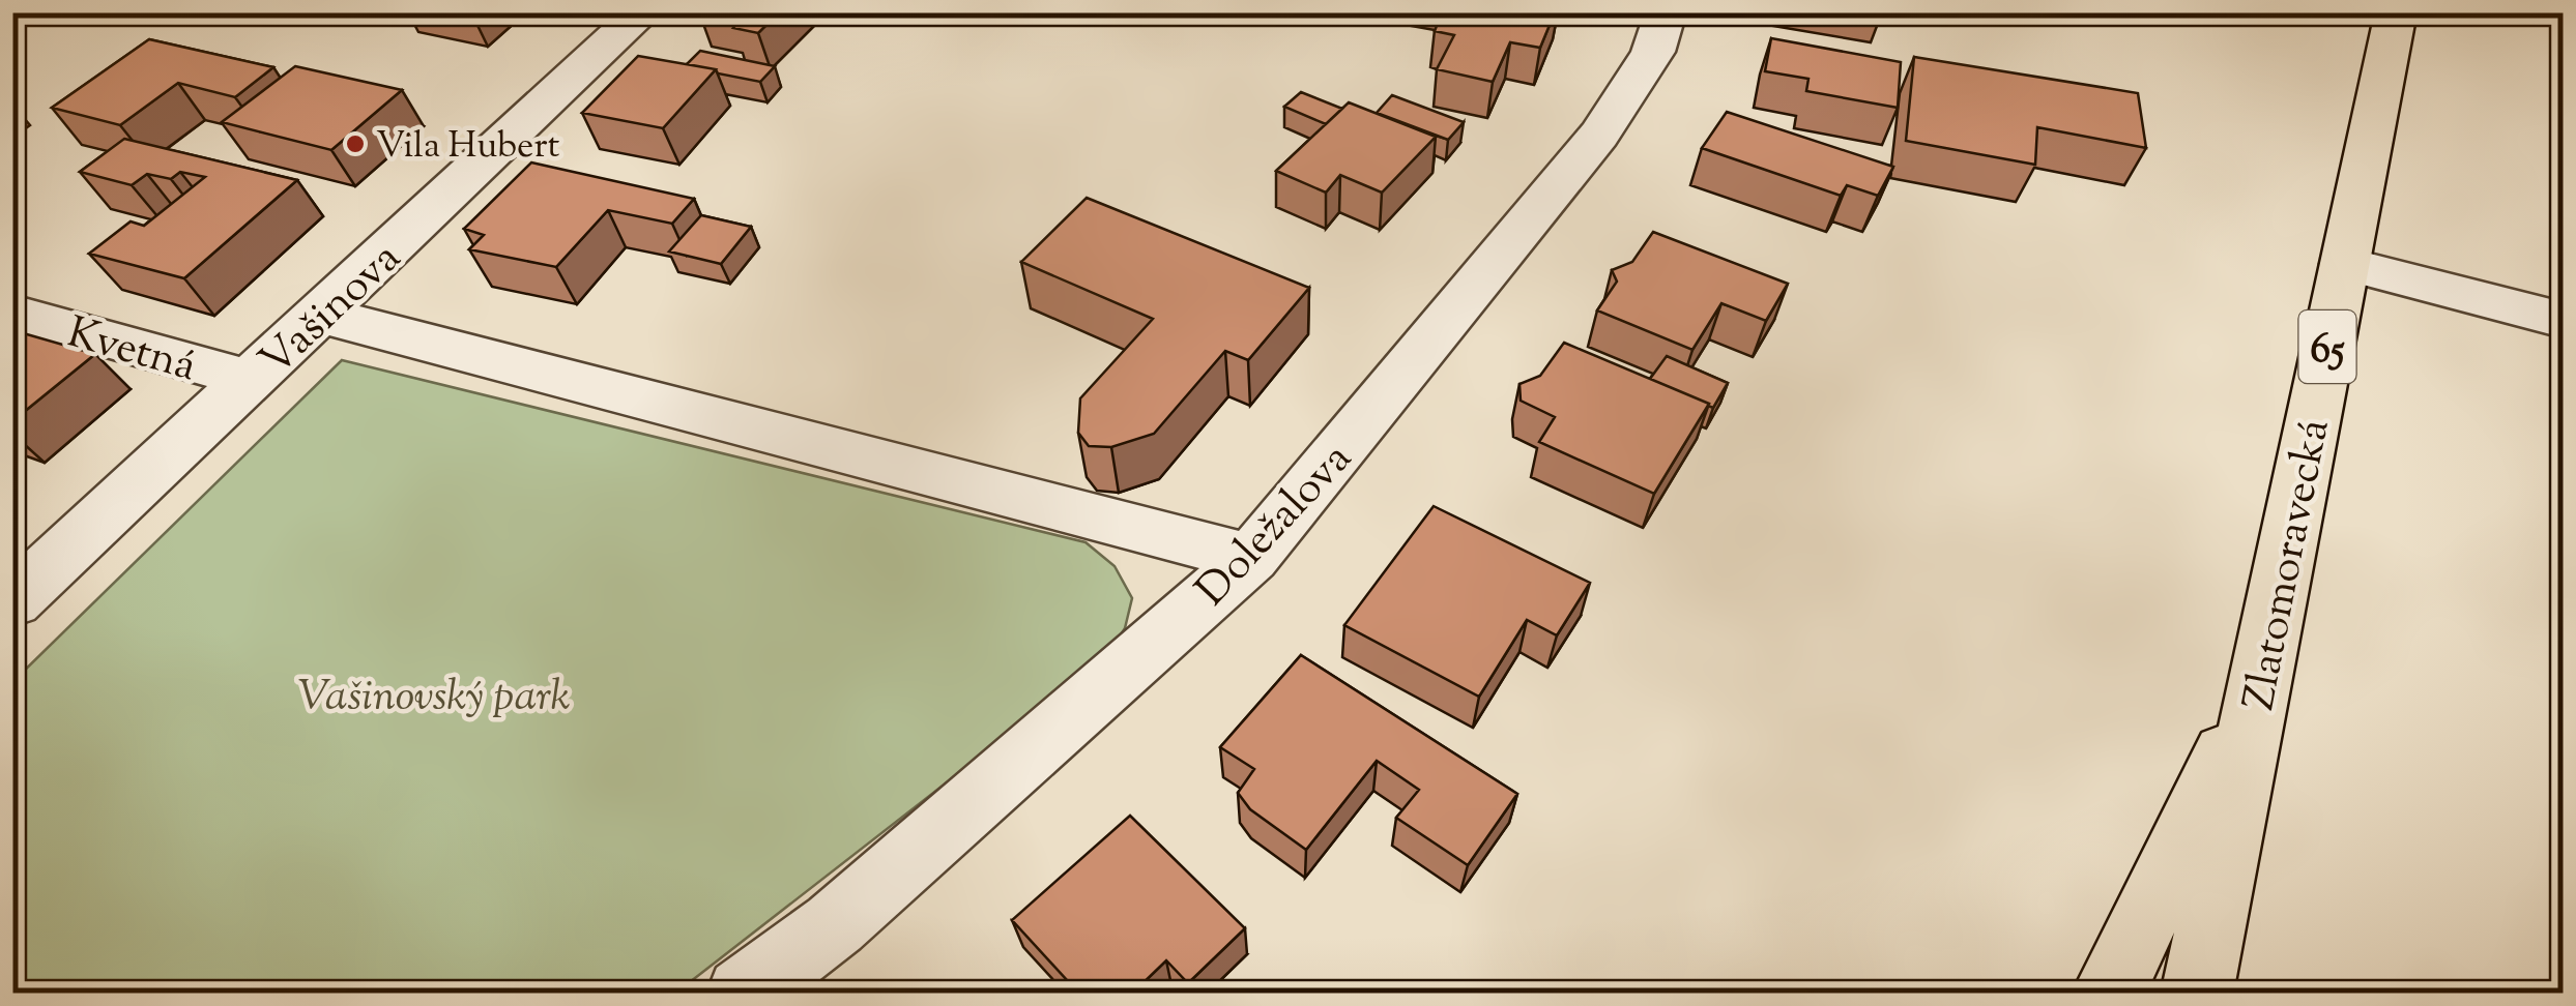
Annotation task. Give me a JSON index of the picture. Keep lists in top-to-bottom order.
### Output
{
  "streets": {
    "main road": ["65", "Zlatomoravecká"],
    "street": ["Vašinova", "Kvetná", "Doležalova"]
  },
  "crossings": [
    ["Vašinova", "Kvetná"],
    ["65", "Zlatomoravecká"]
  ],
  "parks": ["Vašinovský park"],
  "places": ["Vila Hubert"]
}
